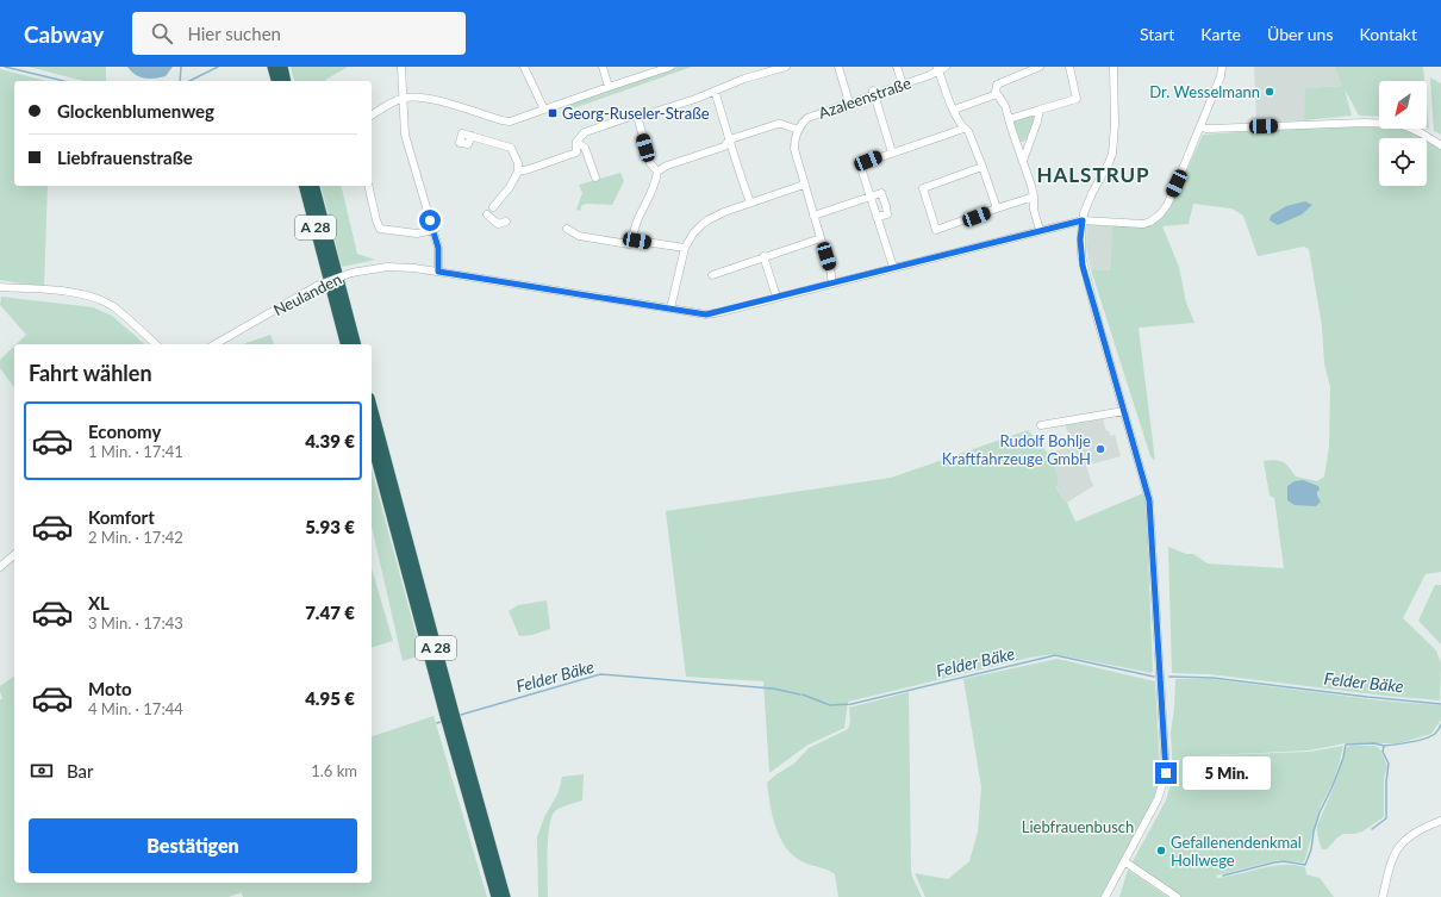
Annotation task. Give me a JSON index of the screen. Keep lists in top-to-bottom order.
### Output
{
  "streets": {
    "highway": ["A 28"],
    "street": ["Azaleenstraße", "Neulanden"]
  },
  "districts": ["HALSTRUP"],
  "water": ["Felder Bäke"],
  "parks": ["Liebfrauenbusch"],
  "places": {
    "other": ["Dr. Wesselmann", "Rudolf Bohlje Kraftfahrzeuge GmbH", "Gefallenendenkmal Hollwege"],
    "transit": ["Georg-Ruseler-Straße"]
  },
  "north": "bottom left",
  "page": {
    "header": "Cabway",
    "search": "Hier suchen",
    "nav": [
      "Start",
      "Karte",
      "Über uns",
      "Kontakt"
    ],
    "banner": ["Glockenblumenweg", "Liebfrauenstraße"],
    "heading": "Fahrt wählen",
    "list": [
      {
        "name": "Economy",
        "note": "1 Min. · 17:41",
        "value": "4.39 €"
      },
      {
        "name": "Komfort",
        "note": "2 Min. · 17:42",
        "value": "5.93 €"
      },
      {
        "name": "XL",
        "note": "3 Min. · 17:43",
        "value": "7.47 €"
      },
      {
        "name": "Moto",
        "note": "4 Min. · 17:44",
        "value": "4.95 €"
      }
    ],
    "pay": ["Bar", "1.6 km"],
    "bubble": "5 Min.",
    "buttons": "Bestätigen"
  }
}
